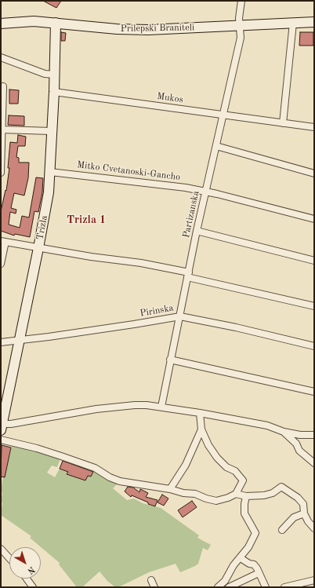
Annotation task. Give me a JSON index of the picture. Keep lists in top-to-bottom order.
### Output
{
  "streets": {
    "street": [
      "Prilepski Braniteli",
      "Mukos",
      "Mitko Cvetanoski-Gancho",
      "Partizanska",
      "Trizla",
      "Pirinska"
    ]
  },
  "crossings": [
    ["Prilepski Braniteli", "Partizanska"],
    ["Prilepski Braniteli", "Trizla"],
    ["Mukos", "Partizanska"],
    ["Mukos", "Trizla"],
    ["Mitko Cvetanoski-Gancho", "Partizanska"],
    ["Mitko Cvetanoski-Gancho", "Trizla"],
    ["Partizanska", "Pirinska"],
    ["Trizla", "Pirinska"]
  ],
  "districts": ["Trizla 1"],
  "north": "bottom right"
}
